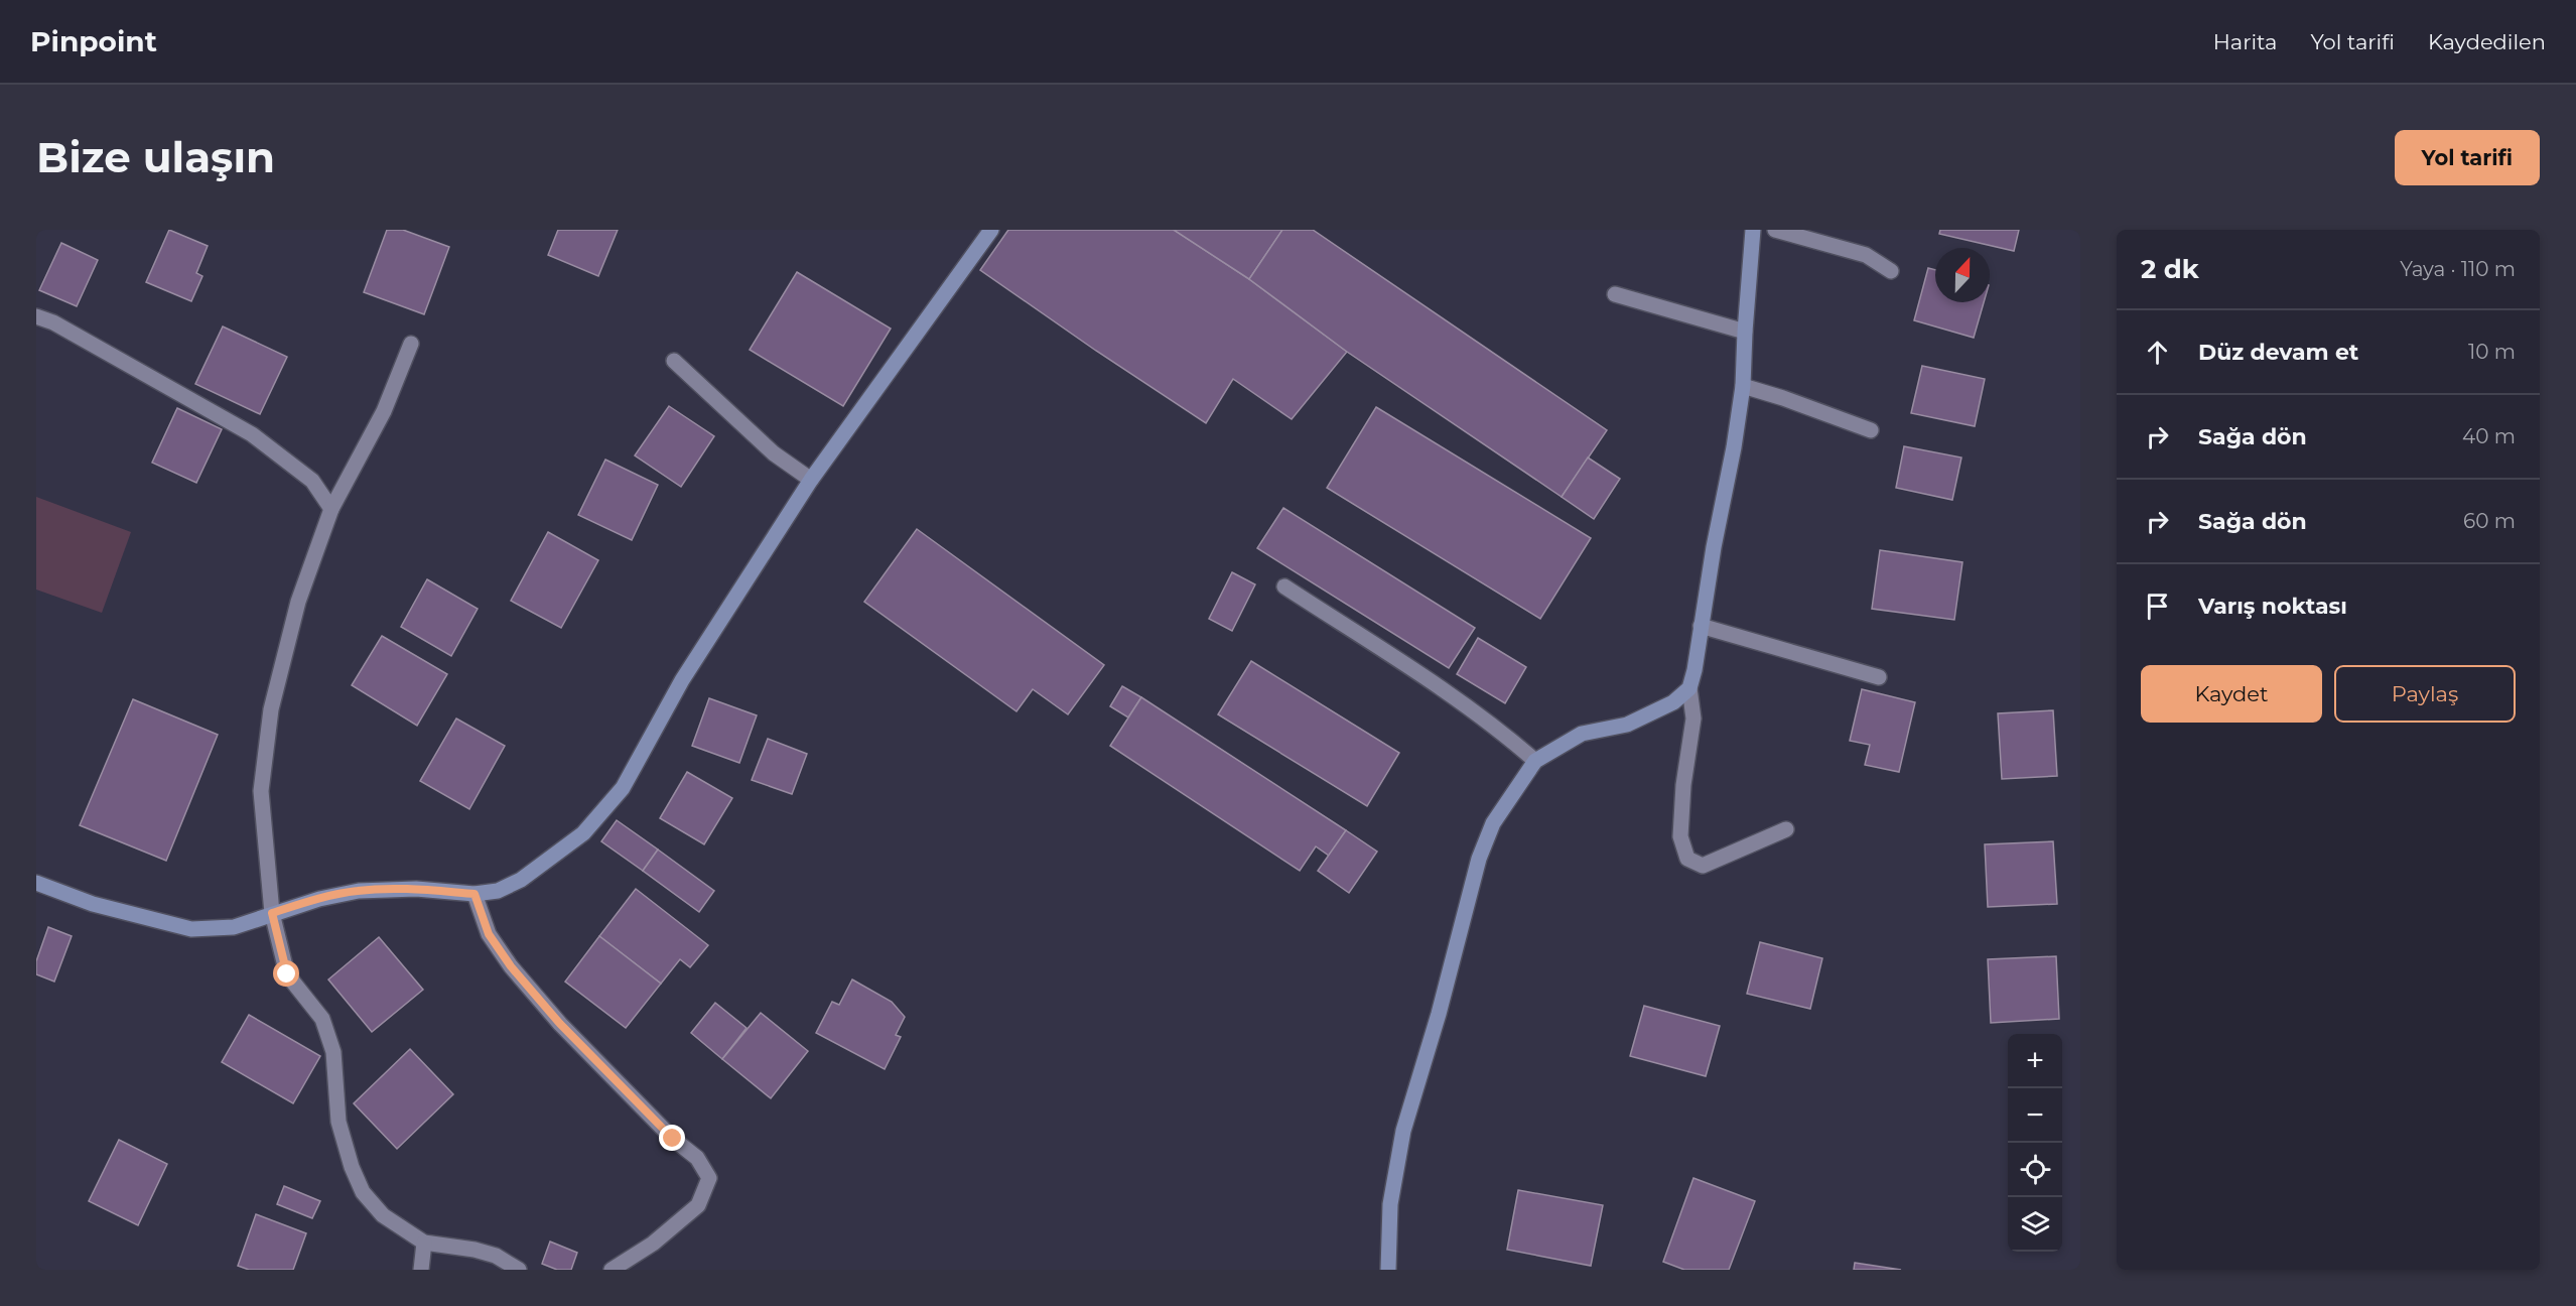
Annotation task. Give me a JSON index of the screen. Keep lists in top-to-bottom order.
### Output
{
  "north": "top",
  "page": {
    "header": "Pinpoint",
    "nav": ["Harita", "Yol tarifi", "Kaydedilen"],
    "buttons": [
      "Yol tarifi",
      ["Kaydet", "Paylaş"]
    ],
    "title": "Bize ulaşın",
    "heading": ["2 dk", "Yaya · 110 m"],
    "list": [
      ["Düz devam et", "10 m"],
      ["Sağa dön", "40 m"],
      ["Sağa dön", "60 m"],
      "Varış noktası"
    ],
    "map_buttons": ["+", "−"]
  }
}
